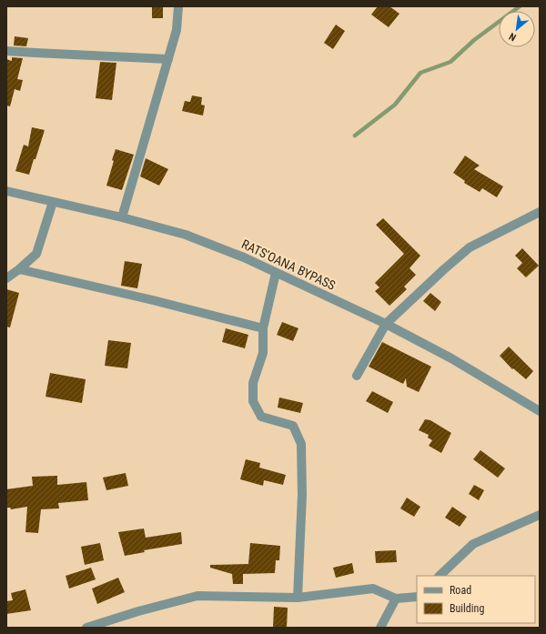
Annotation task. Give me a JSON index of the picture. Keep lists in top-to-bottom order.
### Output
{
  "streets": {
    "street": ["RATS'OANA BYPASS"]
  },
  "legend": ["Road", "Building"],
  "north": "bottom left"
}
